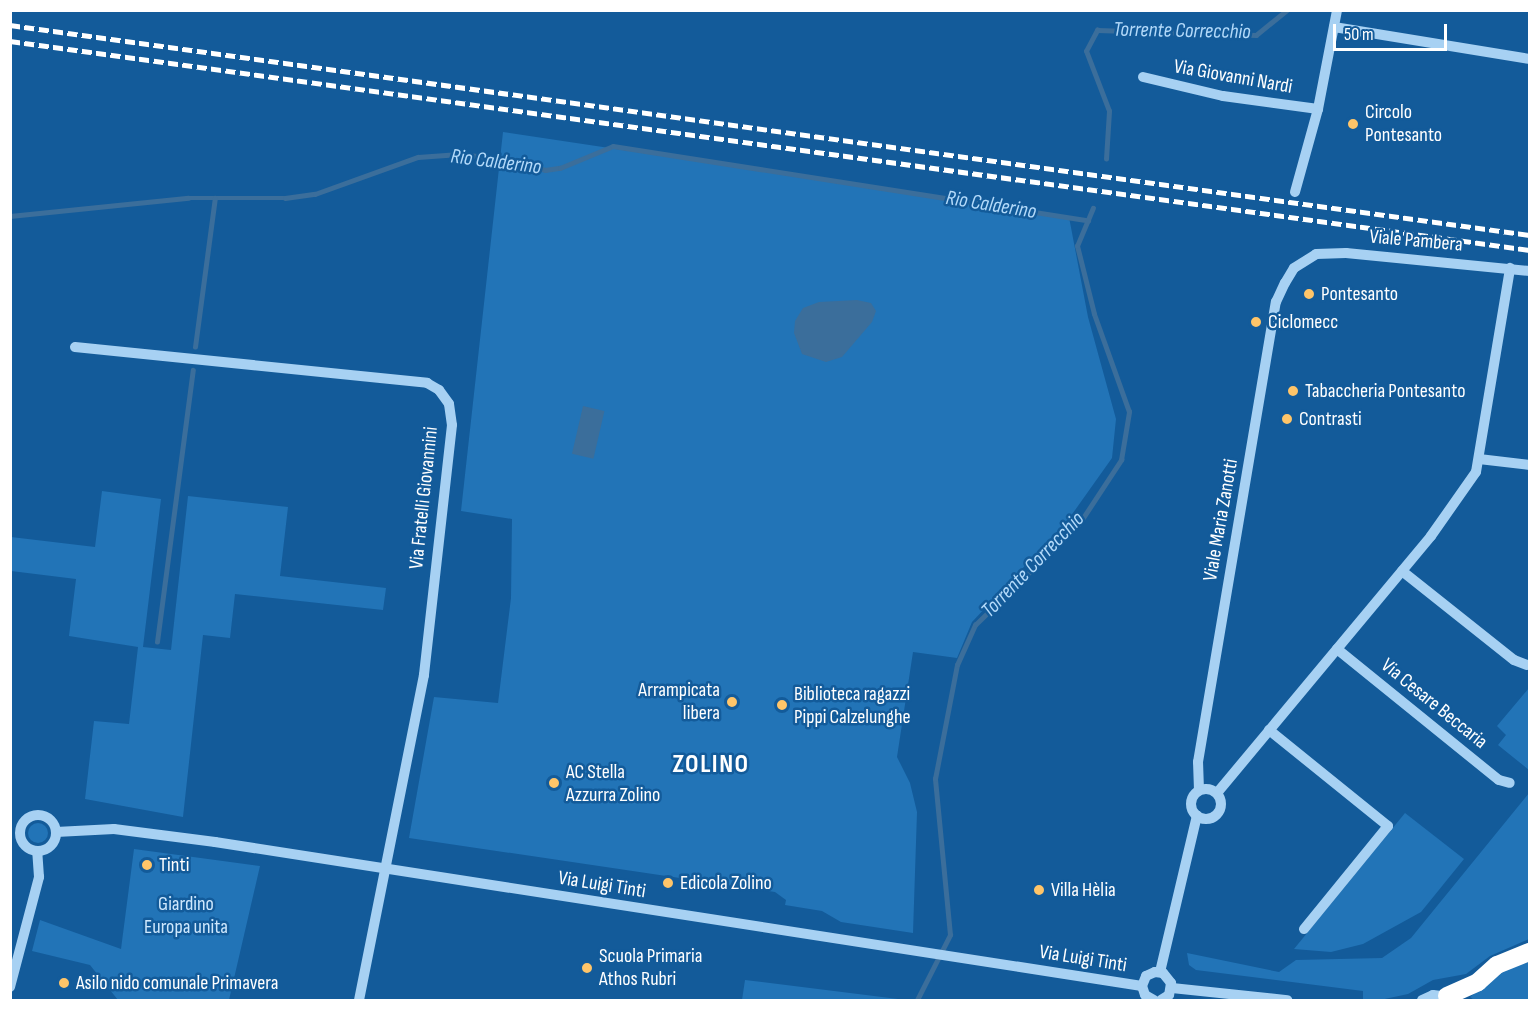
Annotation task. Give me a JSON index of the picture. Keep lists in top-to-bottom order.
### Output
{
  "streets": {
    "street": [
      "Via Giovanni Nardi",
      "Viale Pambera",
      "Via Fratelli Giovannini",
      "Viale Maria Zanotti",
      "Via Cesare Beccaria",
      "Via Luigi Tinti"
    ]
  },
  "crossings": [
    ["Viale Pambera", "Viale Maria Zanotti"],
    ["Via Fratelli Giovannini", "Via Luigi Tinti"]
  ],
  "districts": ["ZOLINO"],
  "water": ["Torrente Correcchio", "Rio Calderino"],
  "parks": ["Giardino Europa unita"],
  "places": [
    "Circolo Pontesanto",
    "Pontesanto",
    "Ciclomecc",
    "Tabaccheria Pontesanto",
    "Contrasti",
    "Arrampicata libera",
    "Biblioteca ragazzi Pippi Calzelunghe",
    "AC Stella Azzurra Zolino",
    "Tinti",
    "Edicola Zolino",
    "Villa Hèlia",
    "Scuola Primaria Athos Rubri",
    "Asilo nido comunale Primavera"
  ],
  "scale_bar": "50 m"
}
